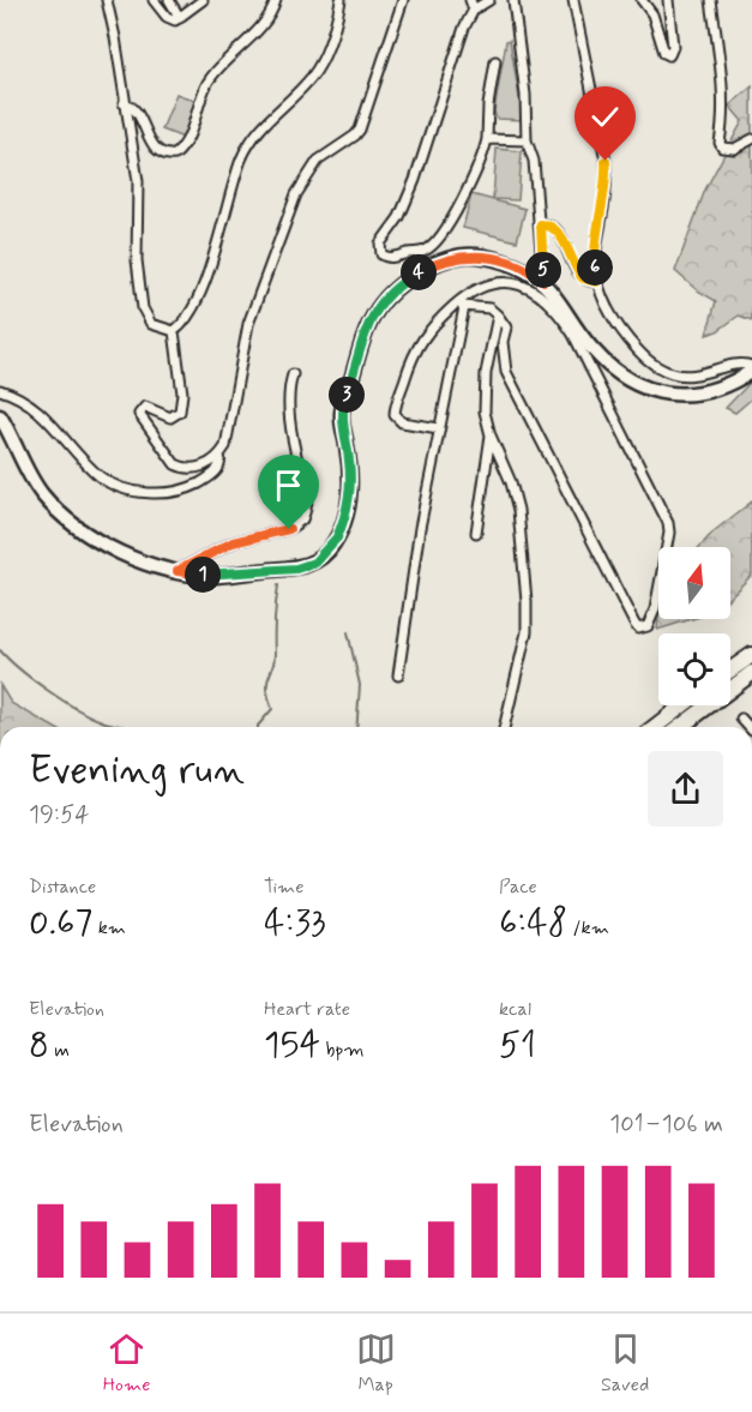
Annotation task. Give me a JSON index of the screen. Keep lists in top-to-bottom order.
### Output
{
  "north": "top",
  "page": {
    "pins": [
      "6",
      "5",
      "4",
      "3",
      "1"
    ],
    "heading": ["Evening run", "19:54"],
    "stats": [
      ["Distance", "0.67 km"],
      ["Time", "4:33"],
      ["Pace", "6:48 /km"],
      ["Elevation", "8 m"],
      ["Heart rate", "154 bpm"],
      ["kcal", "51"]
    ],
    "chart": ["Elevation", "101–106 m"],
    "tabs": ["Home", "Map", "Saved"]
  }
}
